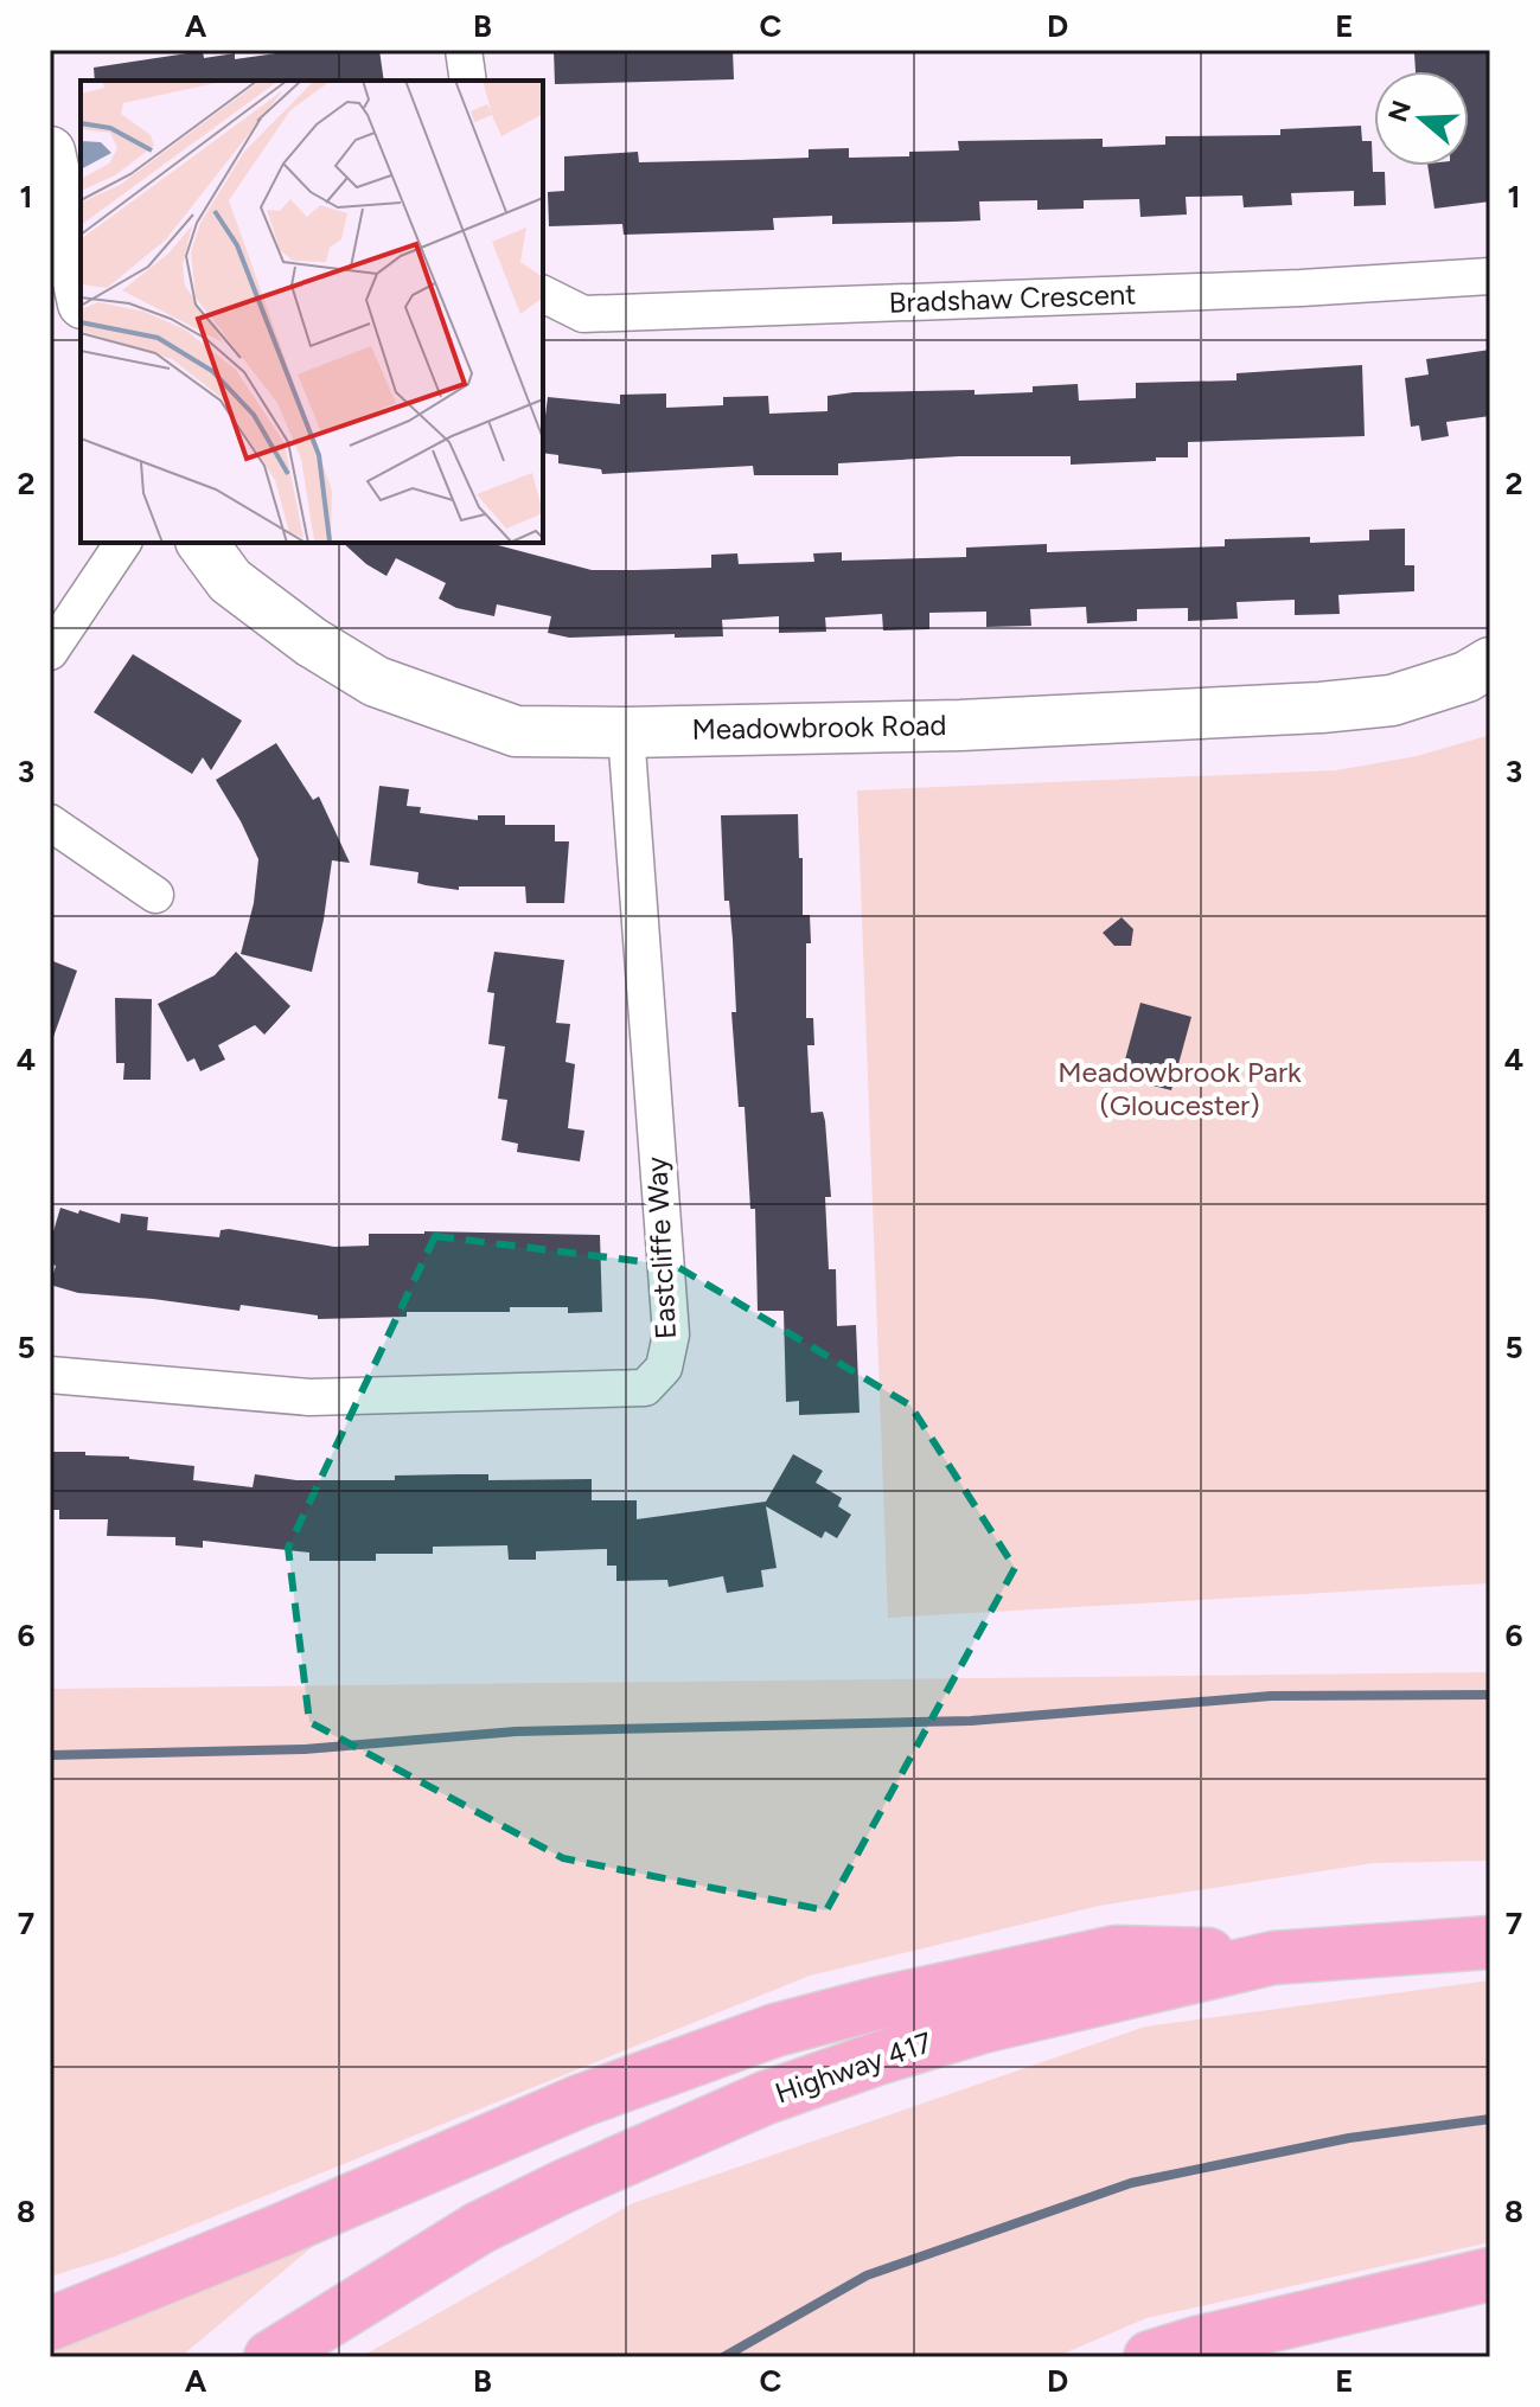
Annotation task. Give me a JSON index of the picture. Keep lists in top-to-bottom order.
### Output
{
  "streets": {
    "highway": ["Highway 417"],
    "street": ["Bradshaw Crescent", "Meadowbrook Road", "Eastcliffe Way"]
  },
  "crossings": [
    ["Meadowbrook Road", "Eastcliffe Way"]
  ],
  "parks": ["Meadowbrook Park (Gloucester)"],
  "north": "left",
  "grid": {
    "columns": [
      "A",
      "B",
      "C",
      "D",
      "E"
    ],
    "rows": [
      "1",
      "2",
      "3",
      "4",
      "5",
      "6",
      "7",
      "8"
    ]
  }
}
